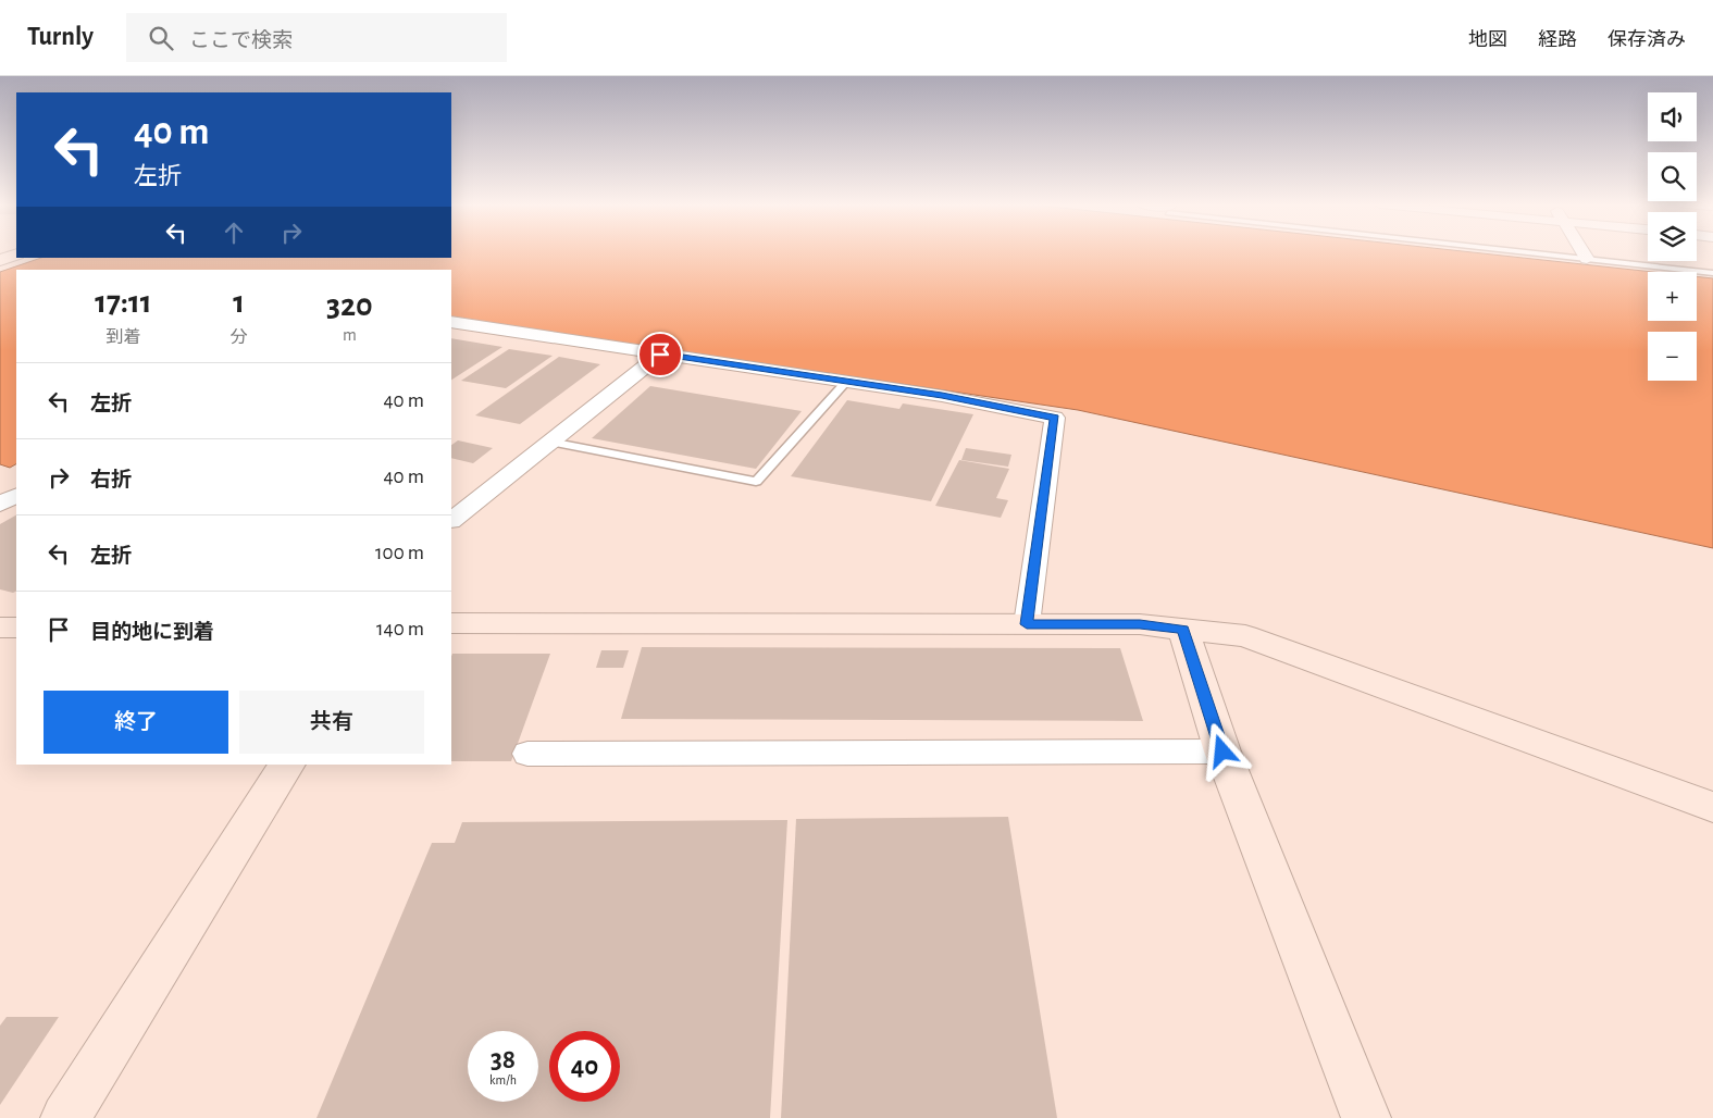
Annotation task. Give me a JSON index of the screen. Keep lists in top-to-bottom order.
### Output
{
  "page": {
    "header": "Turnly",
    "search": "ここで検索",
    "nav": ["地図", "経路", "保存済み"],
    "map_buttons": ["+", "−"],
    "turn": ["40 m", "左折"],
    "eta": [
      "17:11",
      "到着",
      "1",
      "分",
      "320",
      "m"
    ],
    "list": [
      {
        "name": "左折",
        "value": "40 m"
      },
      {
        "name": "右折",
        "value": "40 m"
      },
      {
        "name": "左折",
        "value": "100 m"
      },
      {
        "name": "目的地に到着",
        "value": "140 m"
      }
    ],
    "buttons": ["終了", "共有"],
    "speed": "38 km/h",
    "limit": "40"
  }
}
